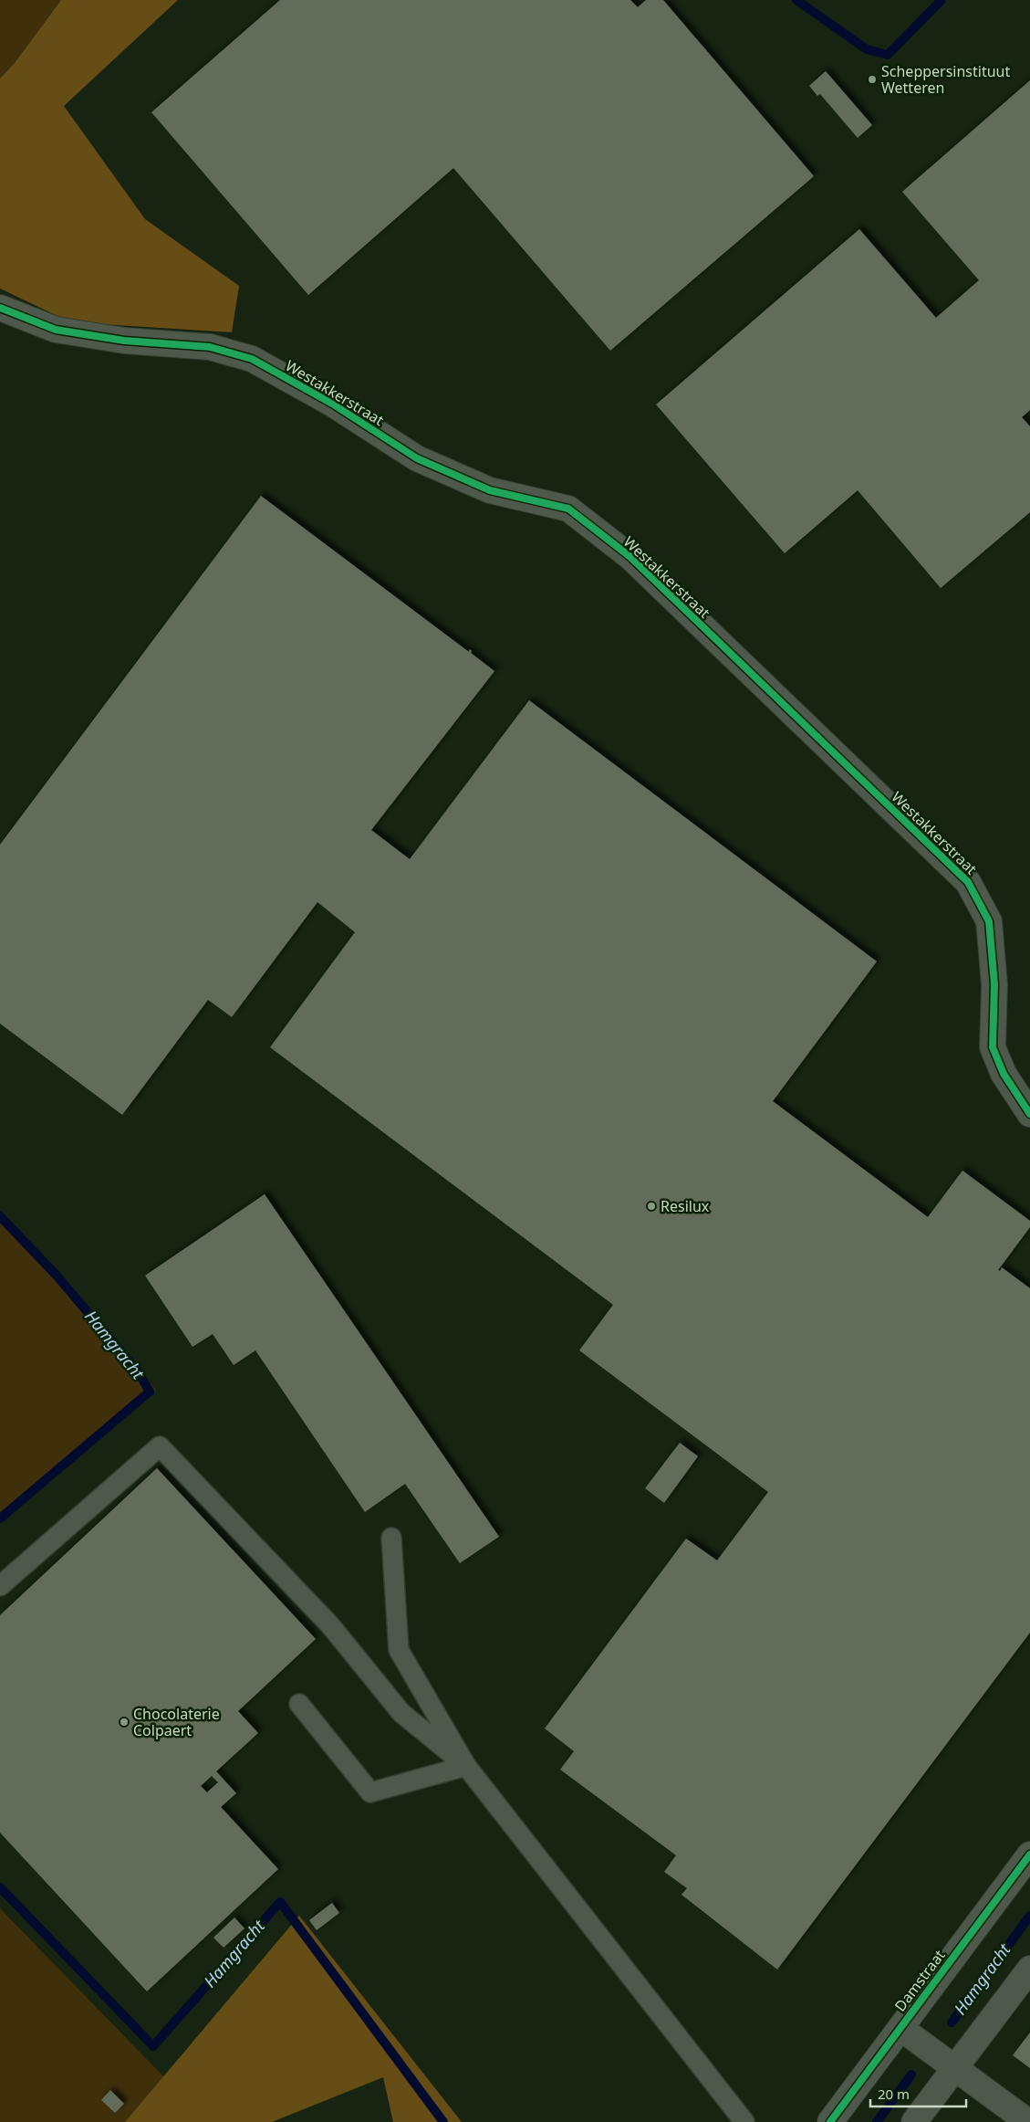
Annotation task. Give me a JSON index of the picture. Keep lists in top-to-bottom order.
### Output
{
  "streets": {
    "street": ["Westakkerstraat", "Damstraat"]
  },
  "water": ["Hamgracht"],
  "places": ["Scheppersinstituut Wetteren", "Resilux", "Chocolaterie Colpaert"],
  "scale_bar": "20 m"
}
